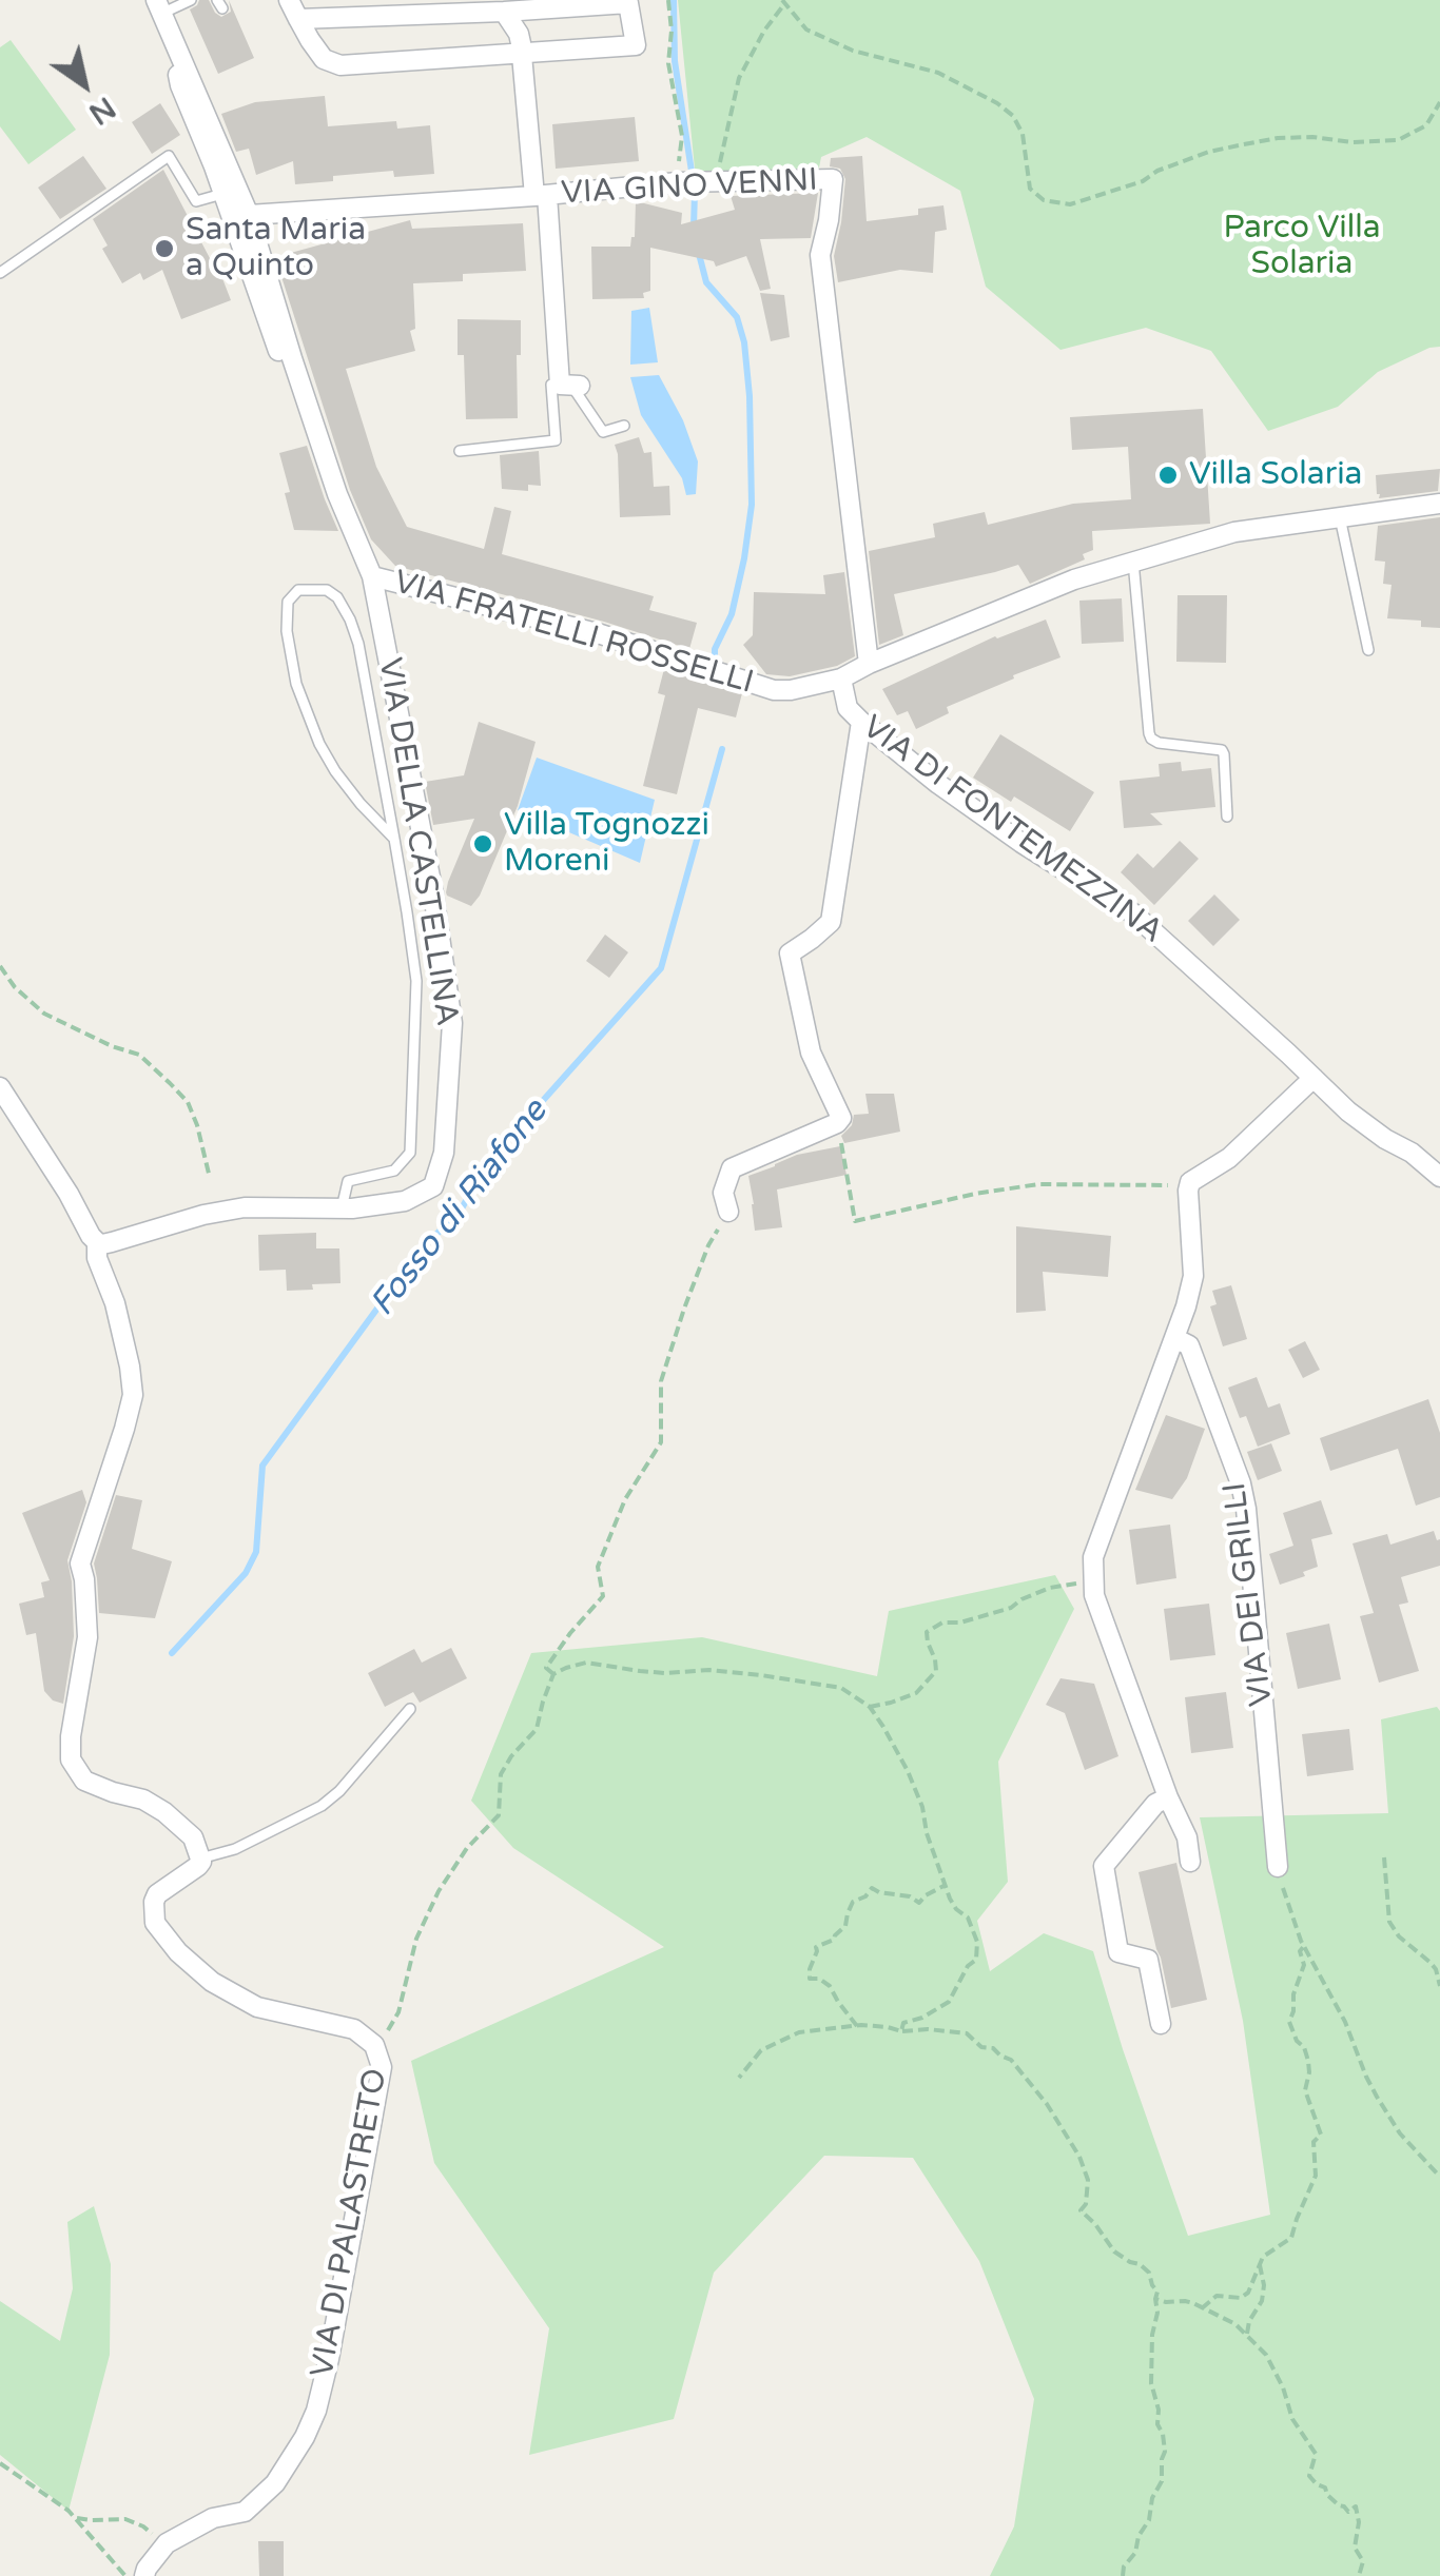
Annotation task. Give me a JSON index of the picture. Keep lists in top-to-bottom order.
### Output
{
  "streets": {
    "street": [
      "VIA GINO VENNI",
      "VIA FRATELLI ROSSELLI",
      "VIA DI FONTEMEZZINA",
      "VIA DELLA CASTELLINA",
      "VIA DEI GRILLI",
      "VIA DI PALASTRETO"
    ]
  },
  "crossings": [
    ["VIA GINO VENNI", "VIA FRATELLI ROSSELLI"],
    ["VIA GINO VENNI", "VIA DELLA CASTELLINA"],
    ["VIA FRATELLI ROSSELLI", "VIA DI FONTEMEZZINA"],
    ["VIA FRATELLI ROSSELLI", "VIA DELLA CASTELLINA"]
  ],
  "water": ["Fosso di Riafone"],
  "parks": ["Parco Villa Solaria"],
  "places": ["Santa Maria a Quinto", "Villa Solaria", "Villa Tognozzi Moreni"],
  "north": "bottom right"
}
